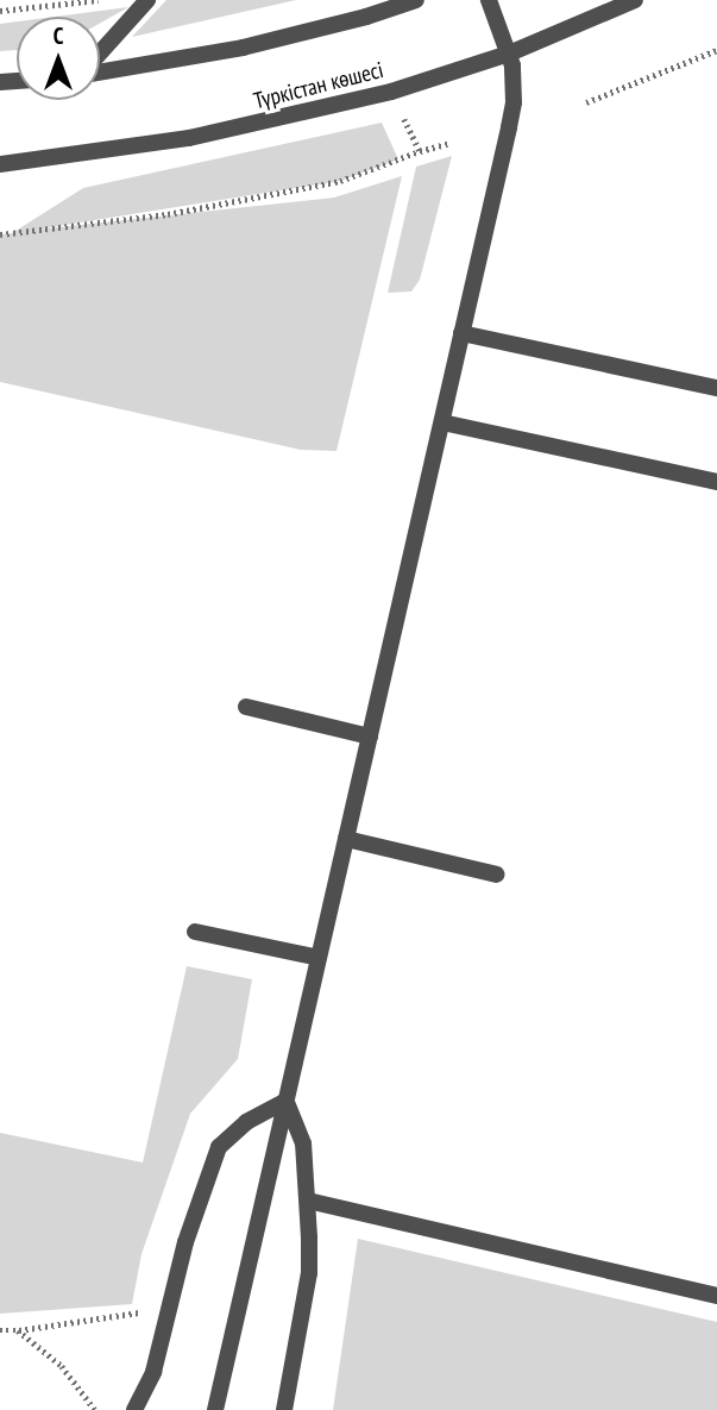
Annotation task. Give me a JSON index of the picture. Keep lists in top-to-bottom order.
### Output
{
  "streets": {
    "street": ["Түркістан көшесі"]
  },
  "north": "top"
}
